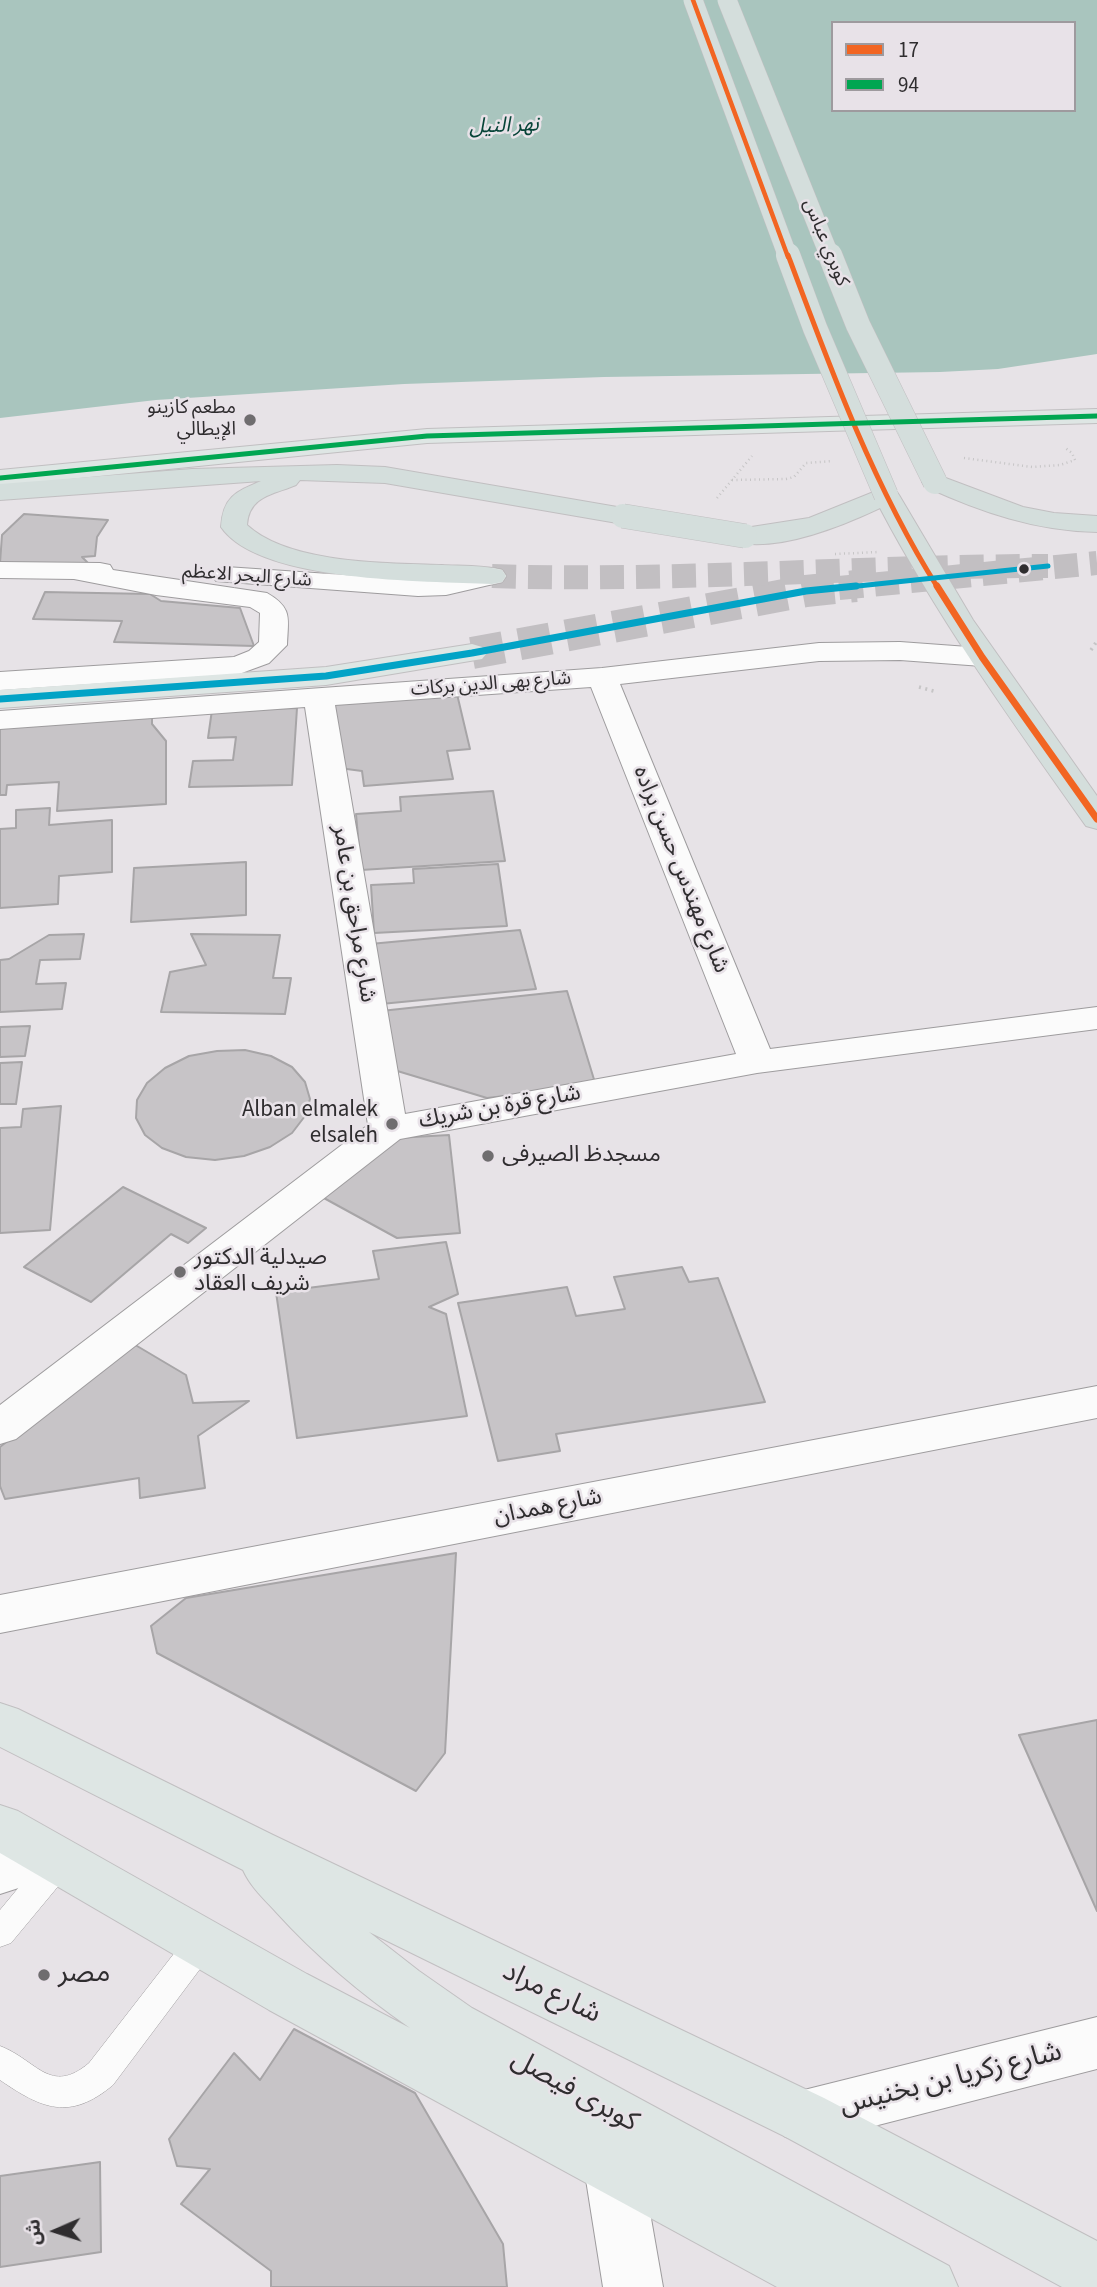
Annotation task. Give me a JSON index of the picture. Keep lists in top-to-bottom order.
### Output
{
  "streets": {
    "highway": ["كوبري عباس"],
    "main road": ["شارع بهى الدين بركات", "شارع مراد", "كوبرى فيصل"],
    "street": [
      "شارع البحر الاعظم",
      "شارع مهندس حسن براده",
      "شارع مراحق بن عامر",
      "شارع قرة بن شريك",
      "شارع همدان",
      "شارع زكريا بن بخنيس"
    ]
  },
  "crossings": [
    ["كوبري عباس", "شارع بهى الدين بركات"],
    ["شارع بهى الدين بركات", "شارع مهندس حسن براده"],
    ["شارع بهى الدين بركات", "شارع مراحق بن عامر"],
    ["شارع مهندس حسن براده", "شارع قرة بن شريك"],
    ["شارع مراحق بن عامر", "شارع قرة بن شريك"],
    ["شارع مراد", "شارع زكريا بن بخنيس"],
    ["شارع مراد", "كوبرى فيصل"]
  ],
  "water": ["نهر النيل"],
  "places": [
    "مطعم كازينو الإيطالي",
    "Alban elmalek elsaleh",
    "مسجدظ الصيرفى",
    "صيدلية الدكتور شريف العقاد",
    "مصر"
  ],
  "lines": ["transit line 17", "transit line 94"],
  "legend": ["17", "94"],
  "north": "left"
}
